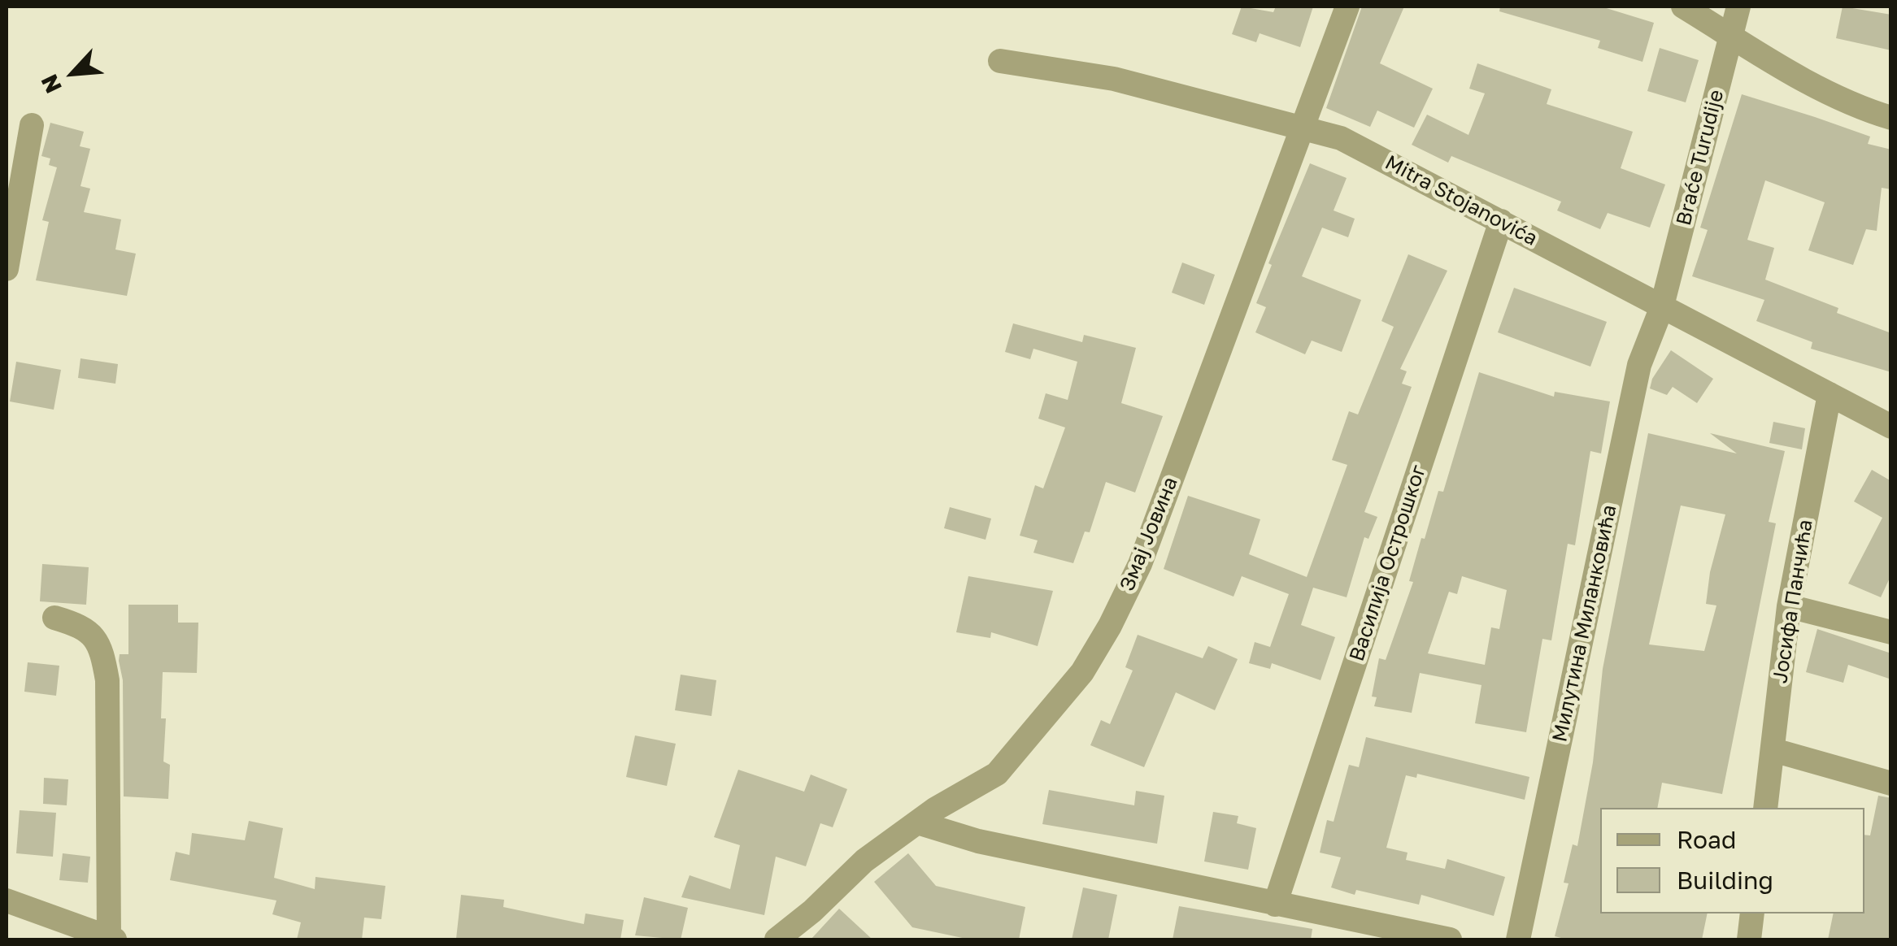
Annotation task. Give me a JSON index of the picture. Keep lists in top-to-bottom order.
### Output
{
  "streets": {
    "street": [
      "Braće Turudije",
      "Mitra Stojanovića",
      "Змај Јовина",
      "Василија Острошког",
      "Јосифа Панчића",
      "Милутина Миланковића"
    ]
  },
  "crossings": [
    ["Braće Turudije", "Mitra Stojanovića"],
    ["Braće Turudije", "Милутина Миланковића"],
    ["Mitra Stojanovića", "Змај Јовина"],
    ["Mitra Stojanovića", "Василија Острошког"],
    ["Mitra Stojanovića", "Јосифа Панчића"],
    ["Mitra Stojanovića", "Милутина Миланковића"]
  ],
  "legend": ["Road", "Building"],
  "north": "bottom left"
}
